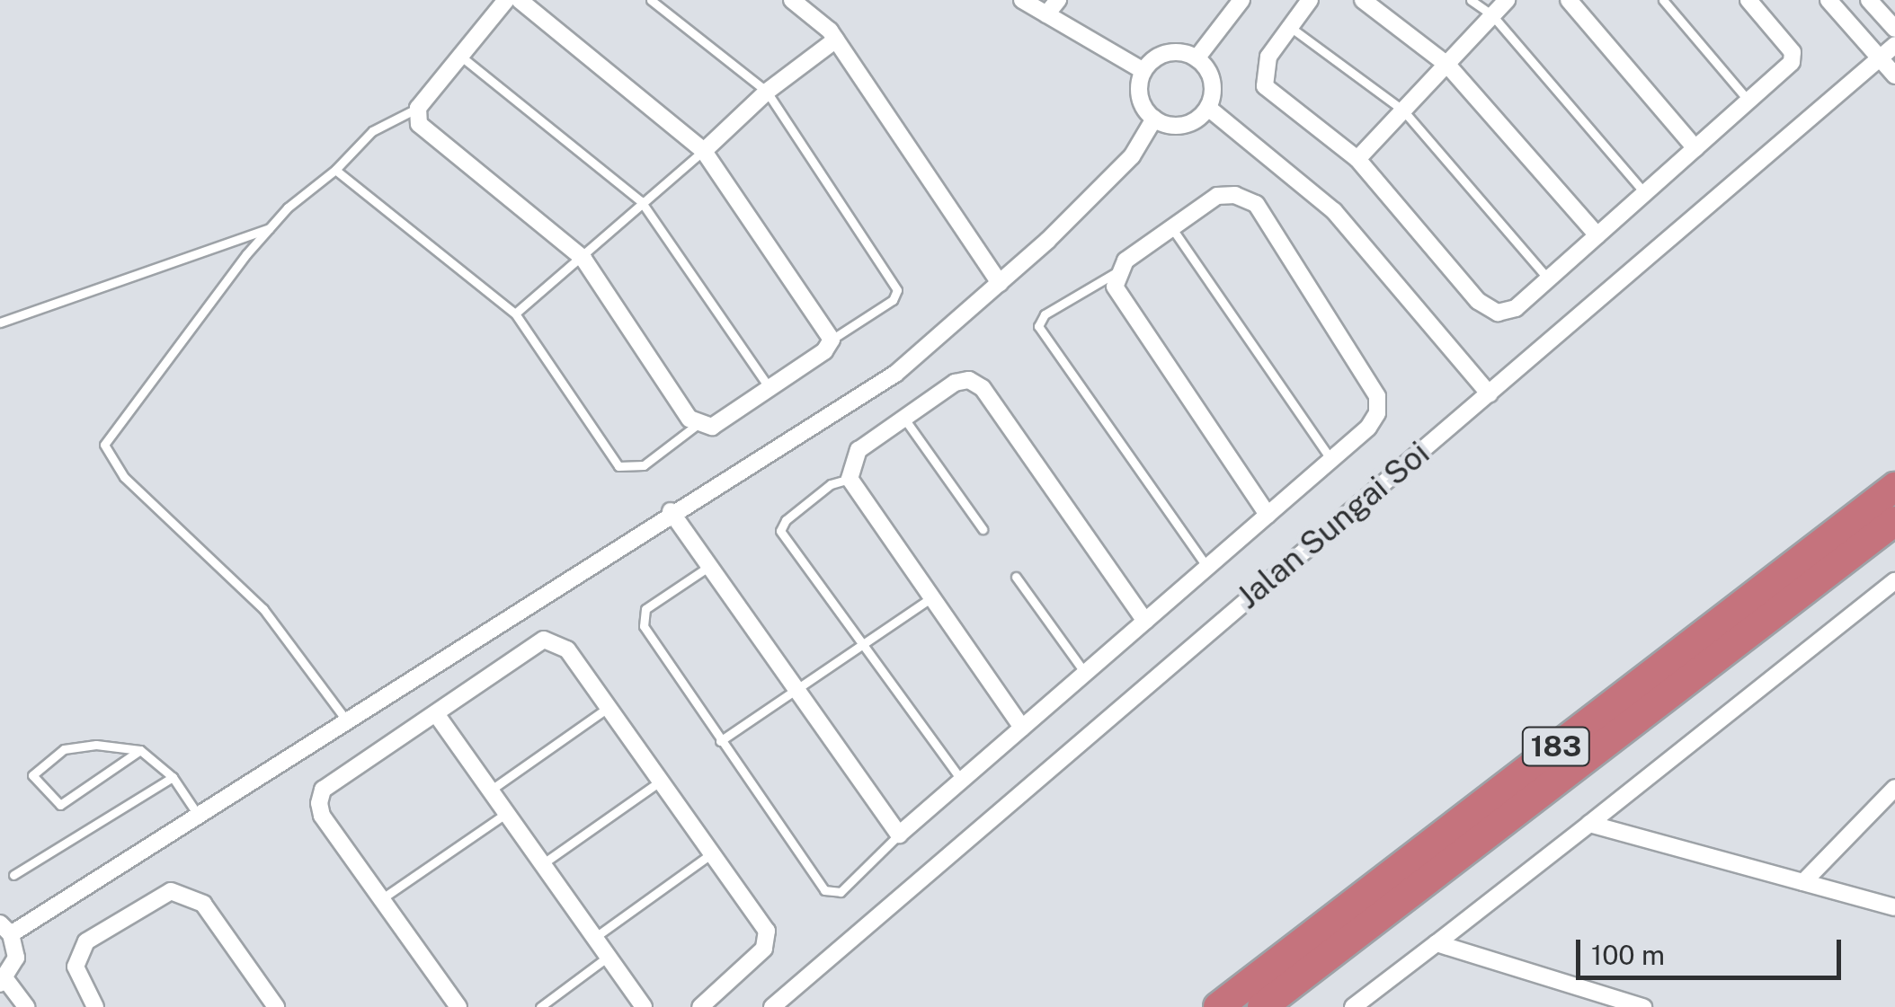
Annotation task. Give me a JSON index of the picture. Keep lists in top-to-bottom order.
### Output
{
  "streets": {
    "highway": ["183"],
    "street": ["Jalan Sungai Soi"]
  },
  "scale_bar": "100 m"
}
